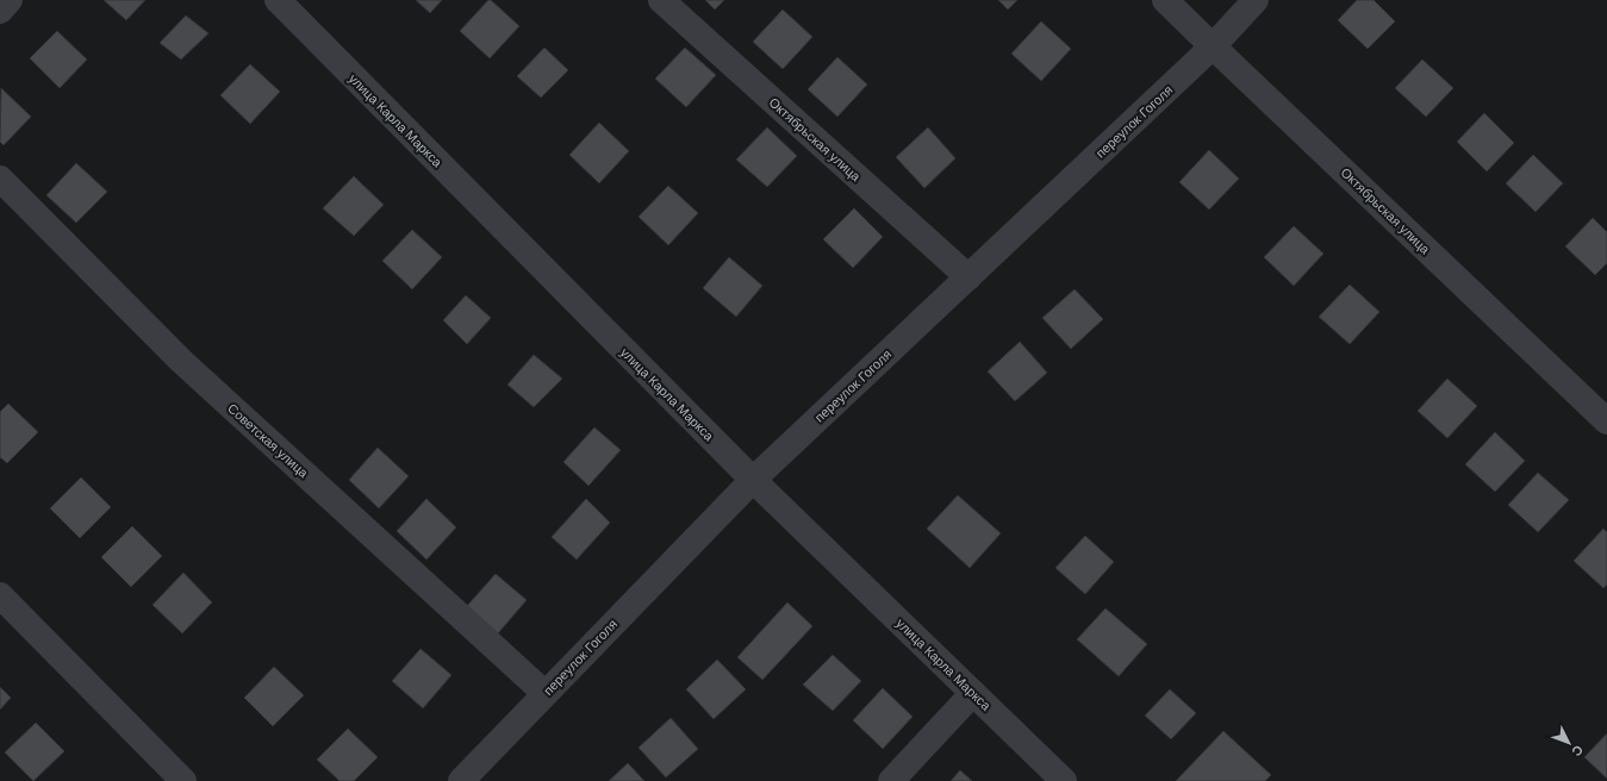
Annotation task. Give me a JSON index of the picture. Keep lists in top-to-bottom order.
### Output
{
  "streets": {
    "street": [
      "улица Карла Маркса",
      "переулок Гоголя",
      "Октябрьская улица",
      "Советская улица"
    ]
  },
  "crossings": [
    ["улица Карла Маркса", "переулок Гоголя"],
    ["переулок Гоголя", "Октябрьская улица"],
    ["переулок Гоголя", "Советская улица"]
  ],
  "north": "bottom right"
}
